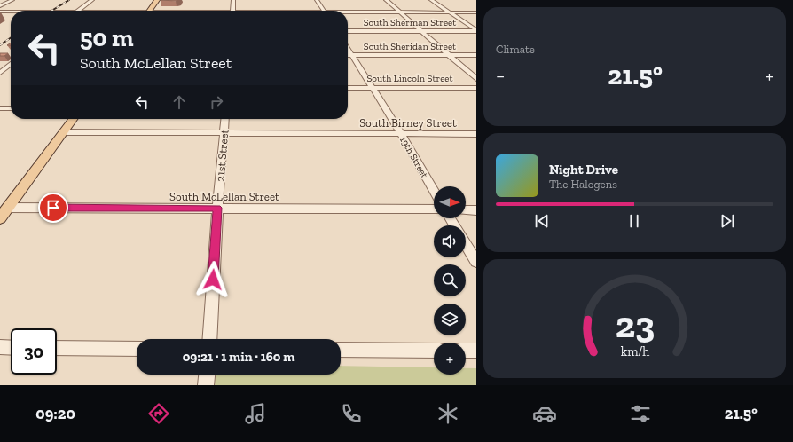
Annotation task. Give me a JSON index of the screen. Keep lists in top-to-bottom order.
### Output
{
  "streets": {
    "street": [
      "South Sherman Street",
      "South Sheridan Street",
      "South Lincoln Street",
      "South Birney Street",
      "21st Street",
      "19th Street",
      "South McLellan Street"
    ]
  },
  "crossings": [
    ["South Sheridan Street", "19th Street"],
    ["South Lincoln Street", "19th Street"],
    ["South Birney Street", "21st Street"],
    ["South Birney Street", "19th Street"],
    ["21st Street", "South McLellan Street"]
  ],
  "north": "right",
  "page": {
    "tile": "Climate",
    "turn": ["50 m", "South McLellan Street"],
    "heat": ["−", "21.5°", "+"],
    "song": ["Night Drive", "The Halogens"],
    "map_buttons": "+",
    "limit": "30",
    "trip": "09:21 · 1 min · 160 m",
    "tabs": ["09:20", "21.5°"],
    "gauge": ["23", "km/h"]
  }
}
